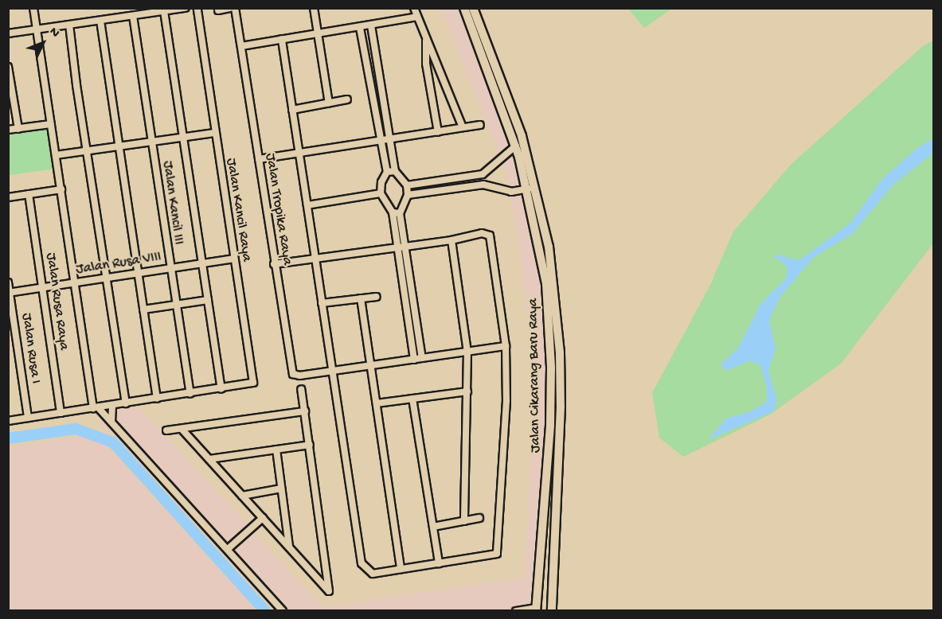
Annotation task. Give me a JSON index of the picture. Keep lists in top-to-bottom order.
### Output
{
  "streets": {
    "main road": ["Jalan Cikarang Baru Raya"],
    "street": [
      "Jalan Kancil III",
      "Jalan Tropika Raya",
      "Jalan Kancil Raya",
      "Jalan Rusa VIII",
      "Jalan Rusa Raya",
      "Jalan Rusa I"
    ]
  },
  "crossings": [
    ["Jalan Kancil III", "Jalan Rusa VIII"],
    ["Jalan Kancil Raya", "Jalan Rusa VIII"],
    ["Jalan Rusa VIII", "Jalan Rusa Raya"],
    ["Jalan Rusa VIII", "Jalan Rusa I"]
  ],
  "north": "top right"
}
